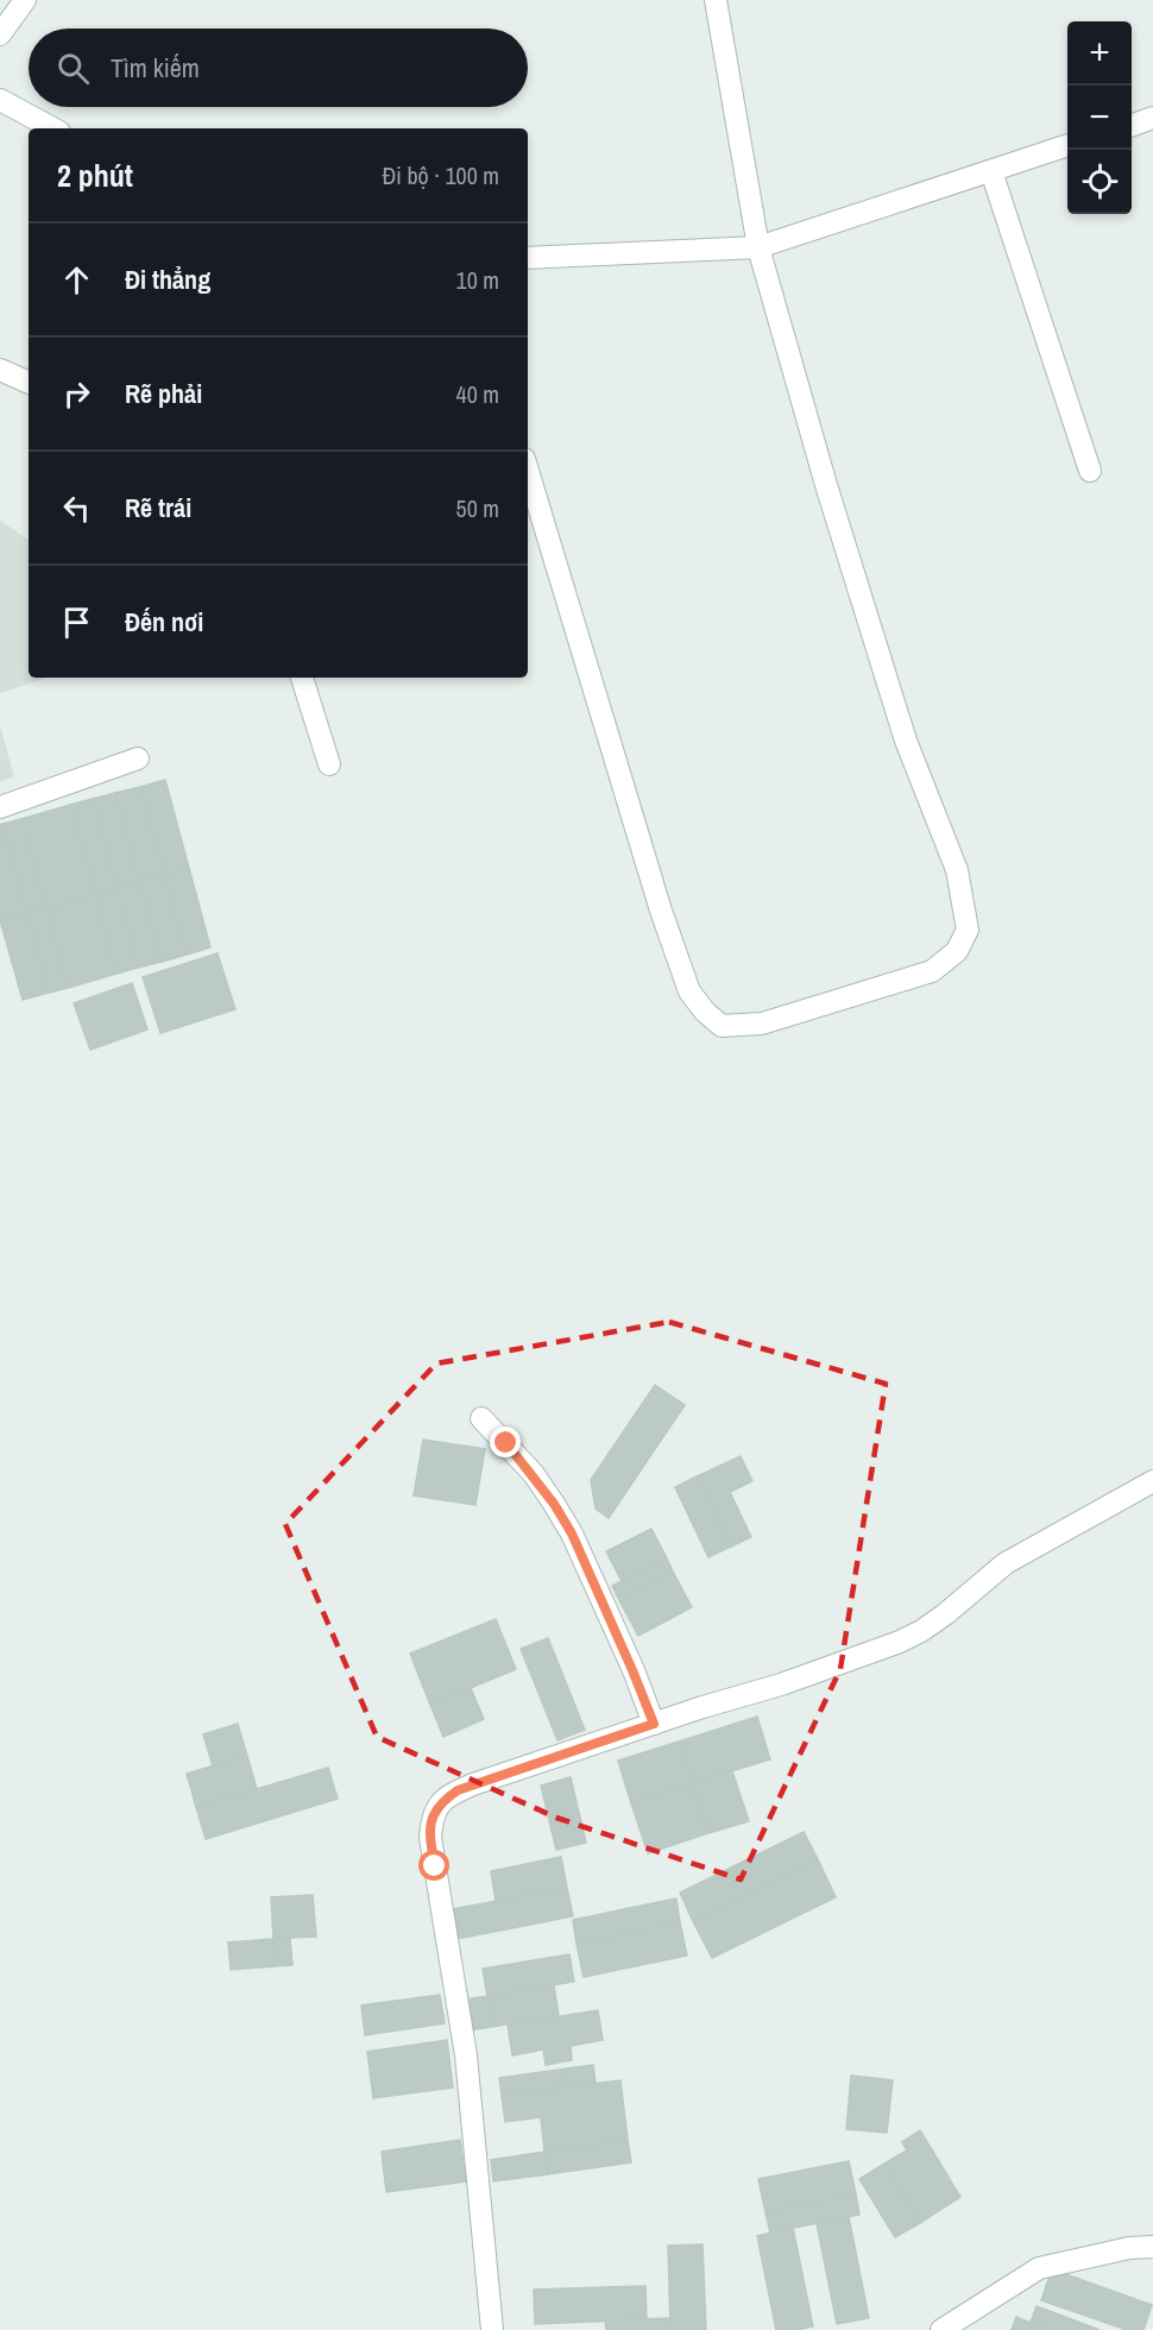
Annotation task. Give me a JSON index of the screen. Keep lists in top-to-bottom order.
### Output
{
  "page": {
    "map_buttons": ["+", "−"],
    "search": "Tìm kiếm",
    "heading": ["2 phút", "Đi bộ · 100 m"],
    "list": [
      ["Đi thẳng", "10 m"],
      ["Rẽ phải", "40 m"],
      ["Rẽ trái", "50 m"],
      "Đến nơi"
    ]
  }
}
